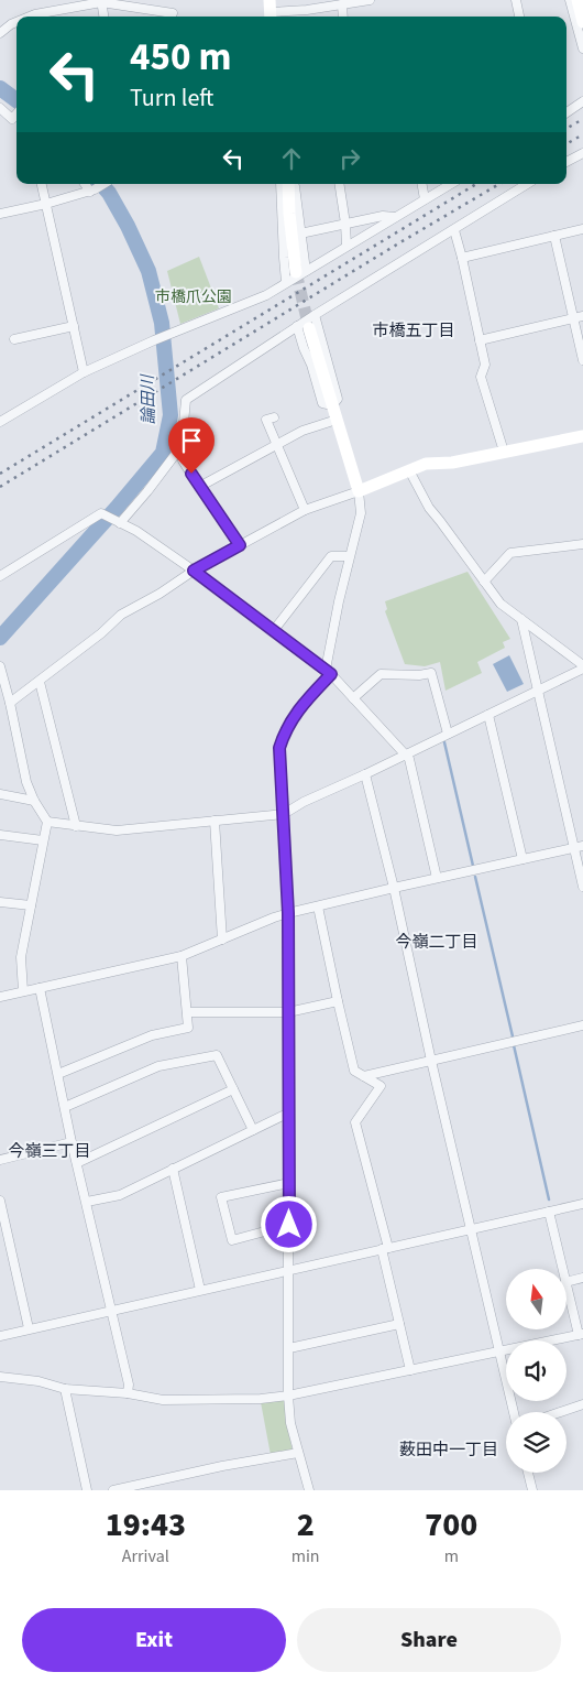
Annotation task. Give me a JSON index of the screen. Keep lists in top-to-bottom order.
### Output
{
  "districts": [
    "市橋五丁目",
    "今嶺二丁目",
    "今嶺三丁目",
    "薮田中一丁目"
  ],
  "water": ["論田川"],
  "parks": ["市橋爪公園"],
  "north": "top",
  "page": {
    "turn": ["450 m", "Turn left"],
    "eta": [
      "19:43",
      "Arrival",
      "2",
      "min",
      "700",
      "m"
    ],
    "buttons": ["Exit", "Share"]
  }
}
